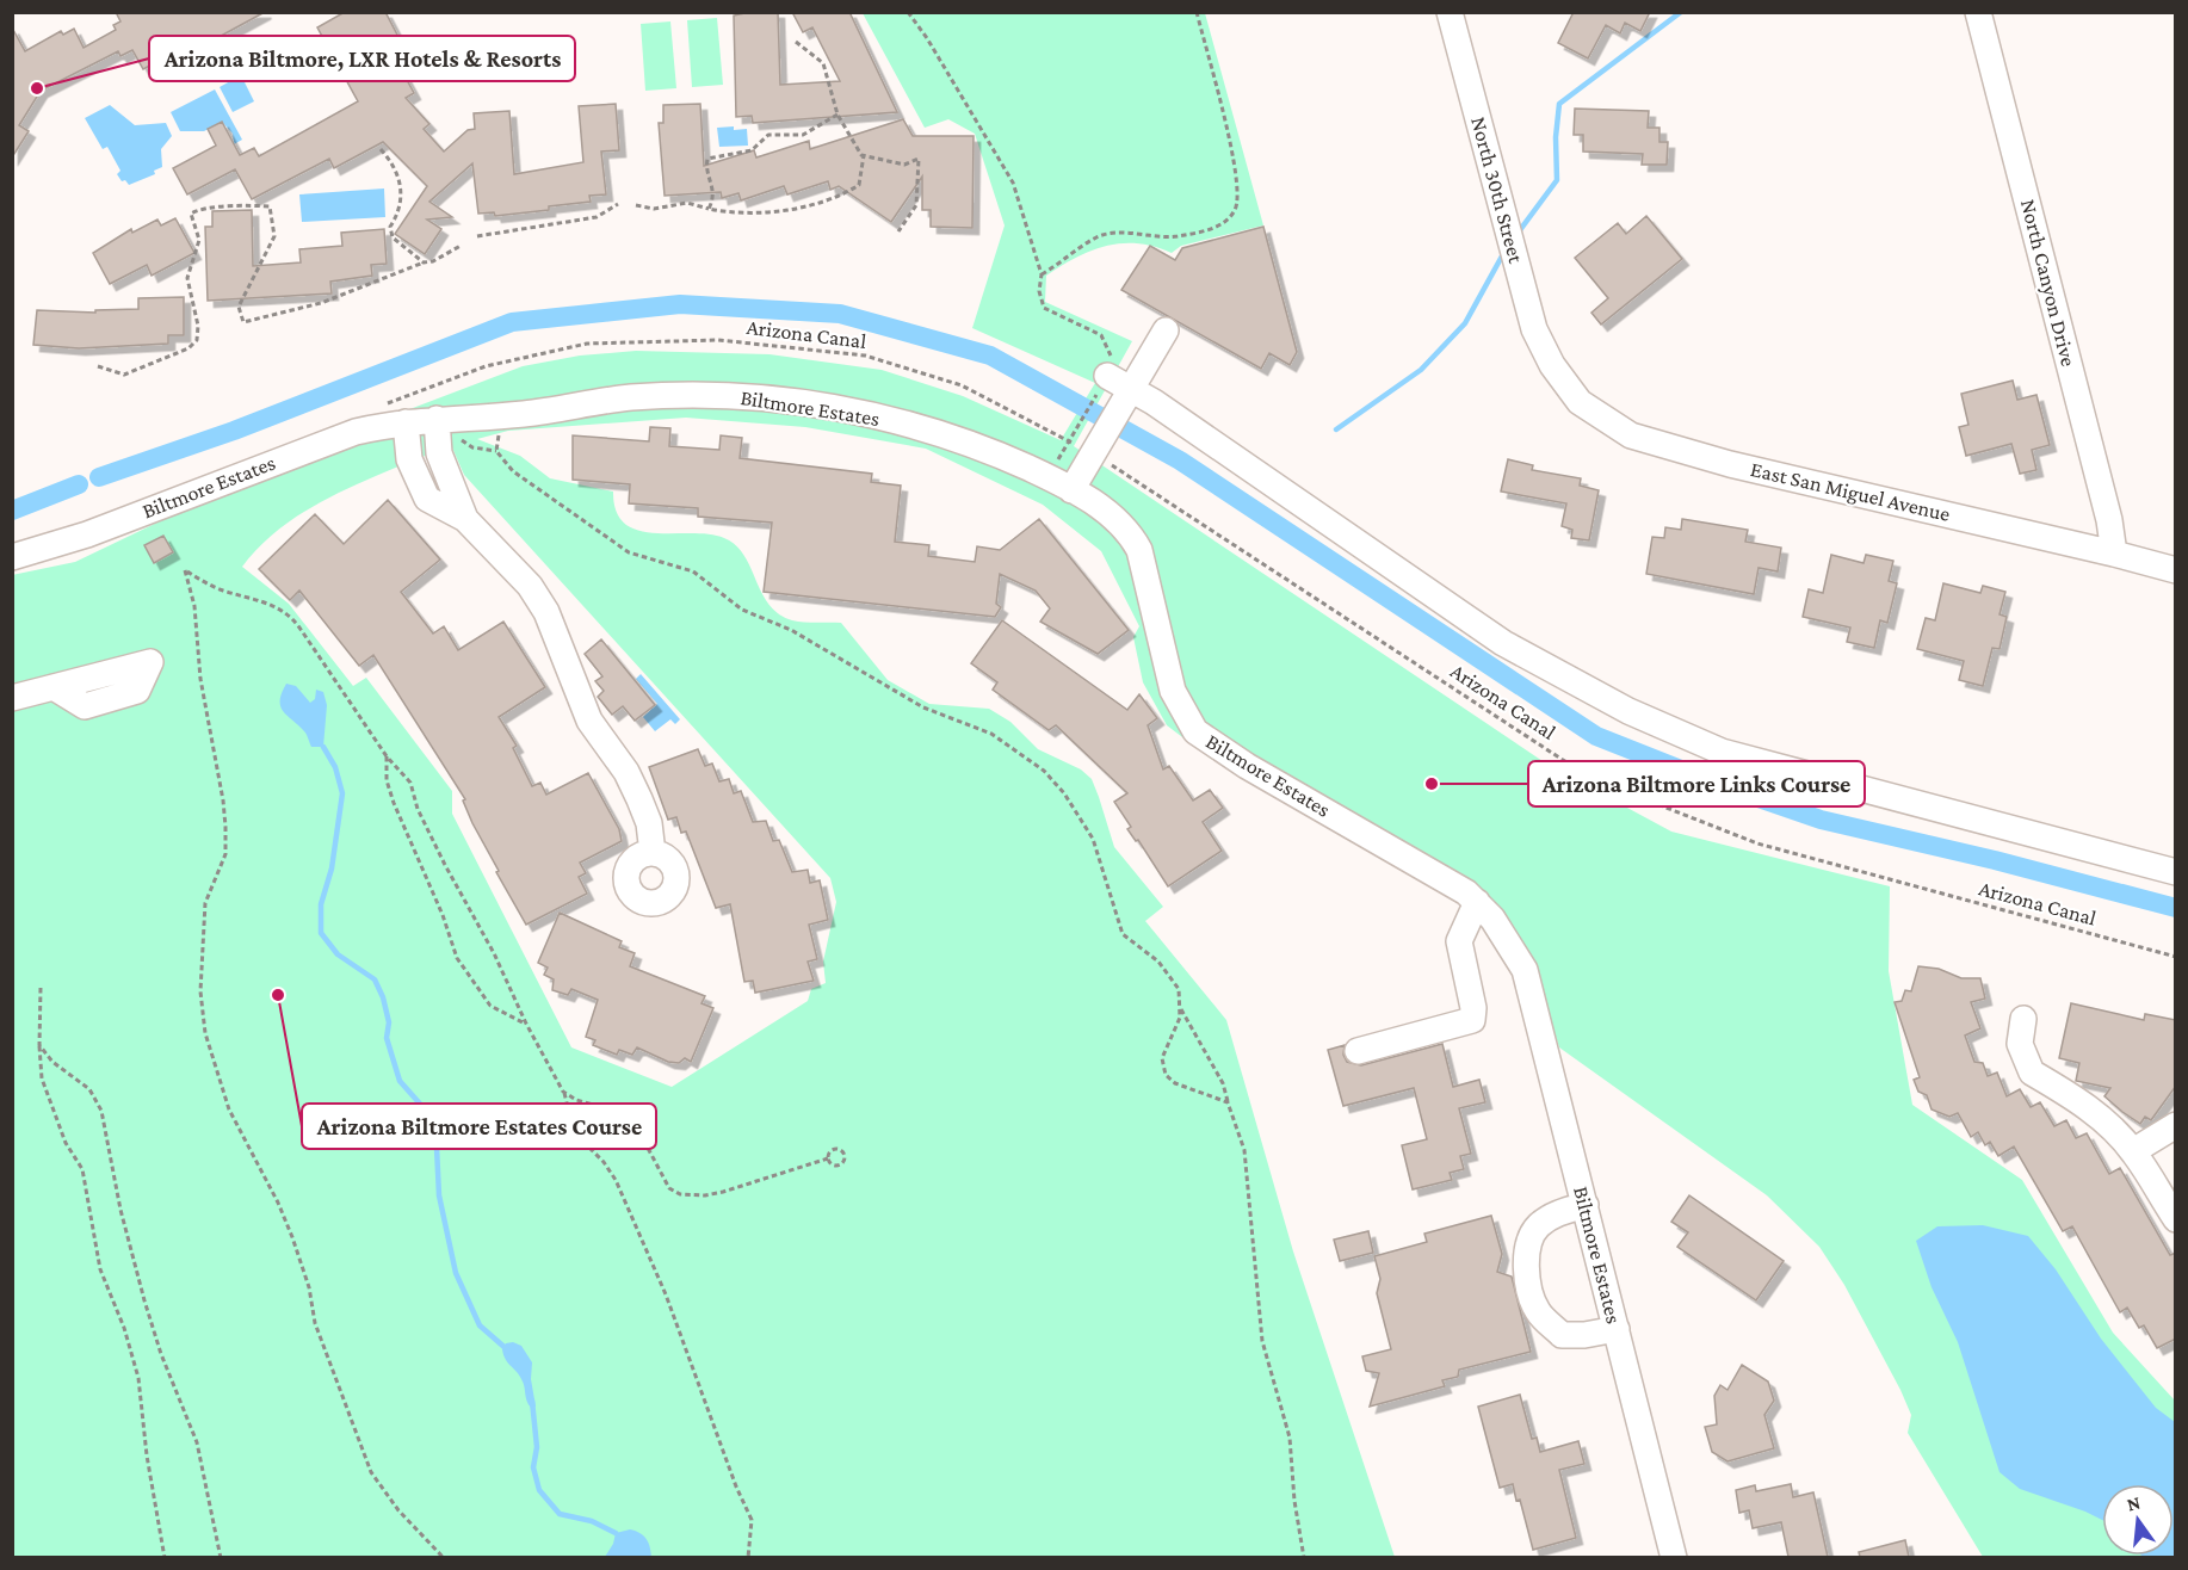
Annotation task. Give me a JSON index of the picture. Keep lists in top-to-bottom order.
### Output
{
  "streets": {
    "street": [
      "North 30th Street",
      "North Canyon Drive",
      "Biltmore Estates",
      "East San Miguel Avenue"
    ],
    "path": ["Arizona Canal"]
  },
  "crossings": [
    ["North 30th Street", "East San Miguel Avenue"],
    ["North Canyon Drive", "East San Miguel Avenue"]
  ],
  "places": ["Arizona Biltmore, LXR Hotels & Resorts", "Arizona Biltmore Links Course", "Arizona Biltmore Estates Course"],
  "north": "top"
}
